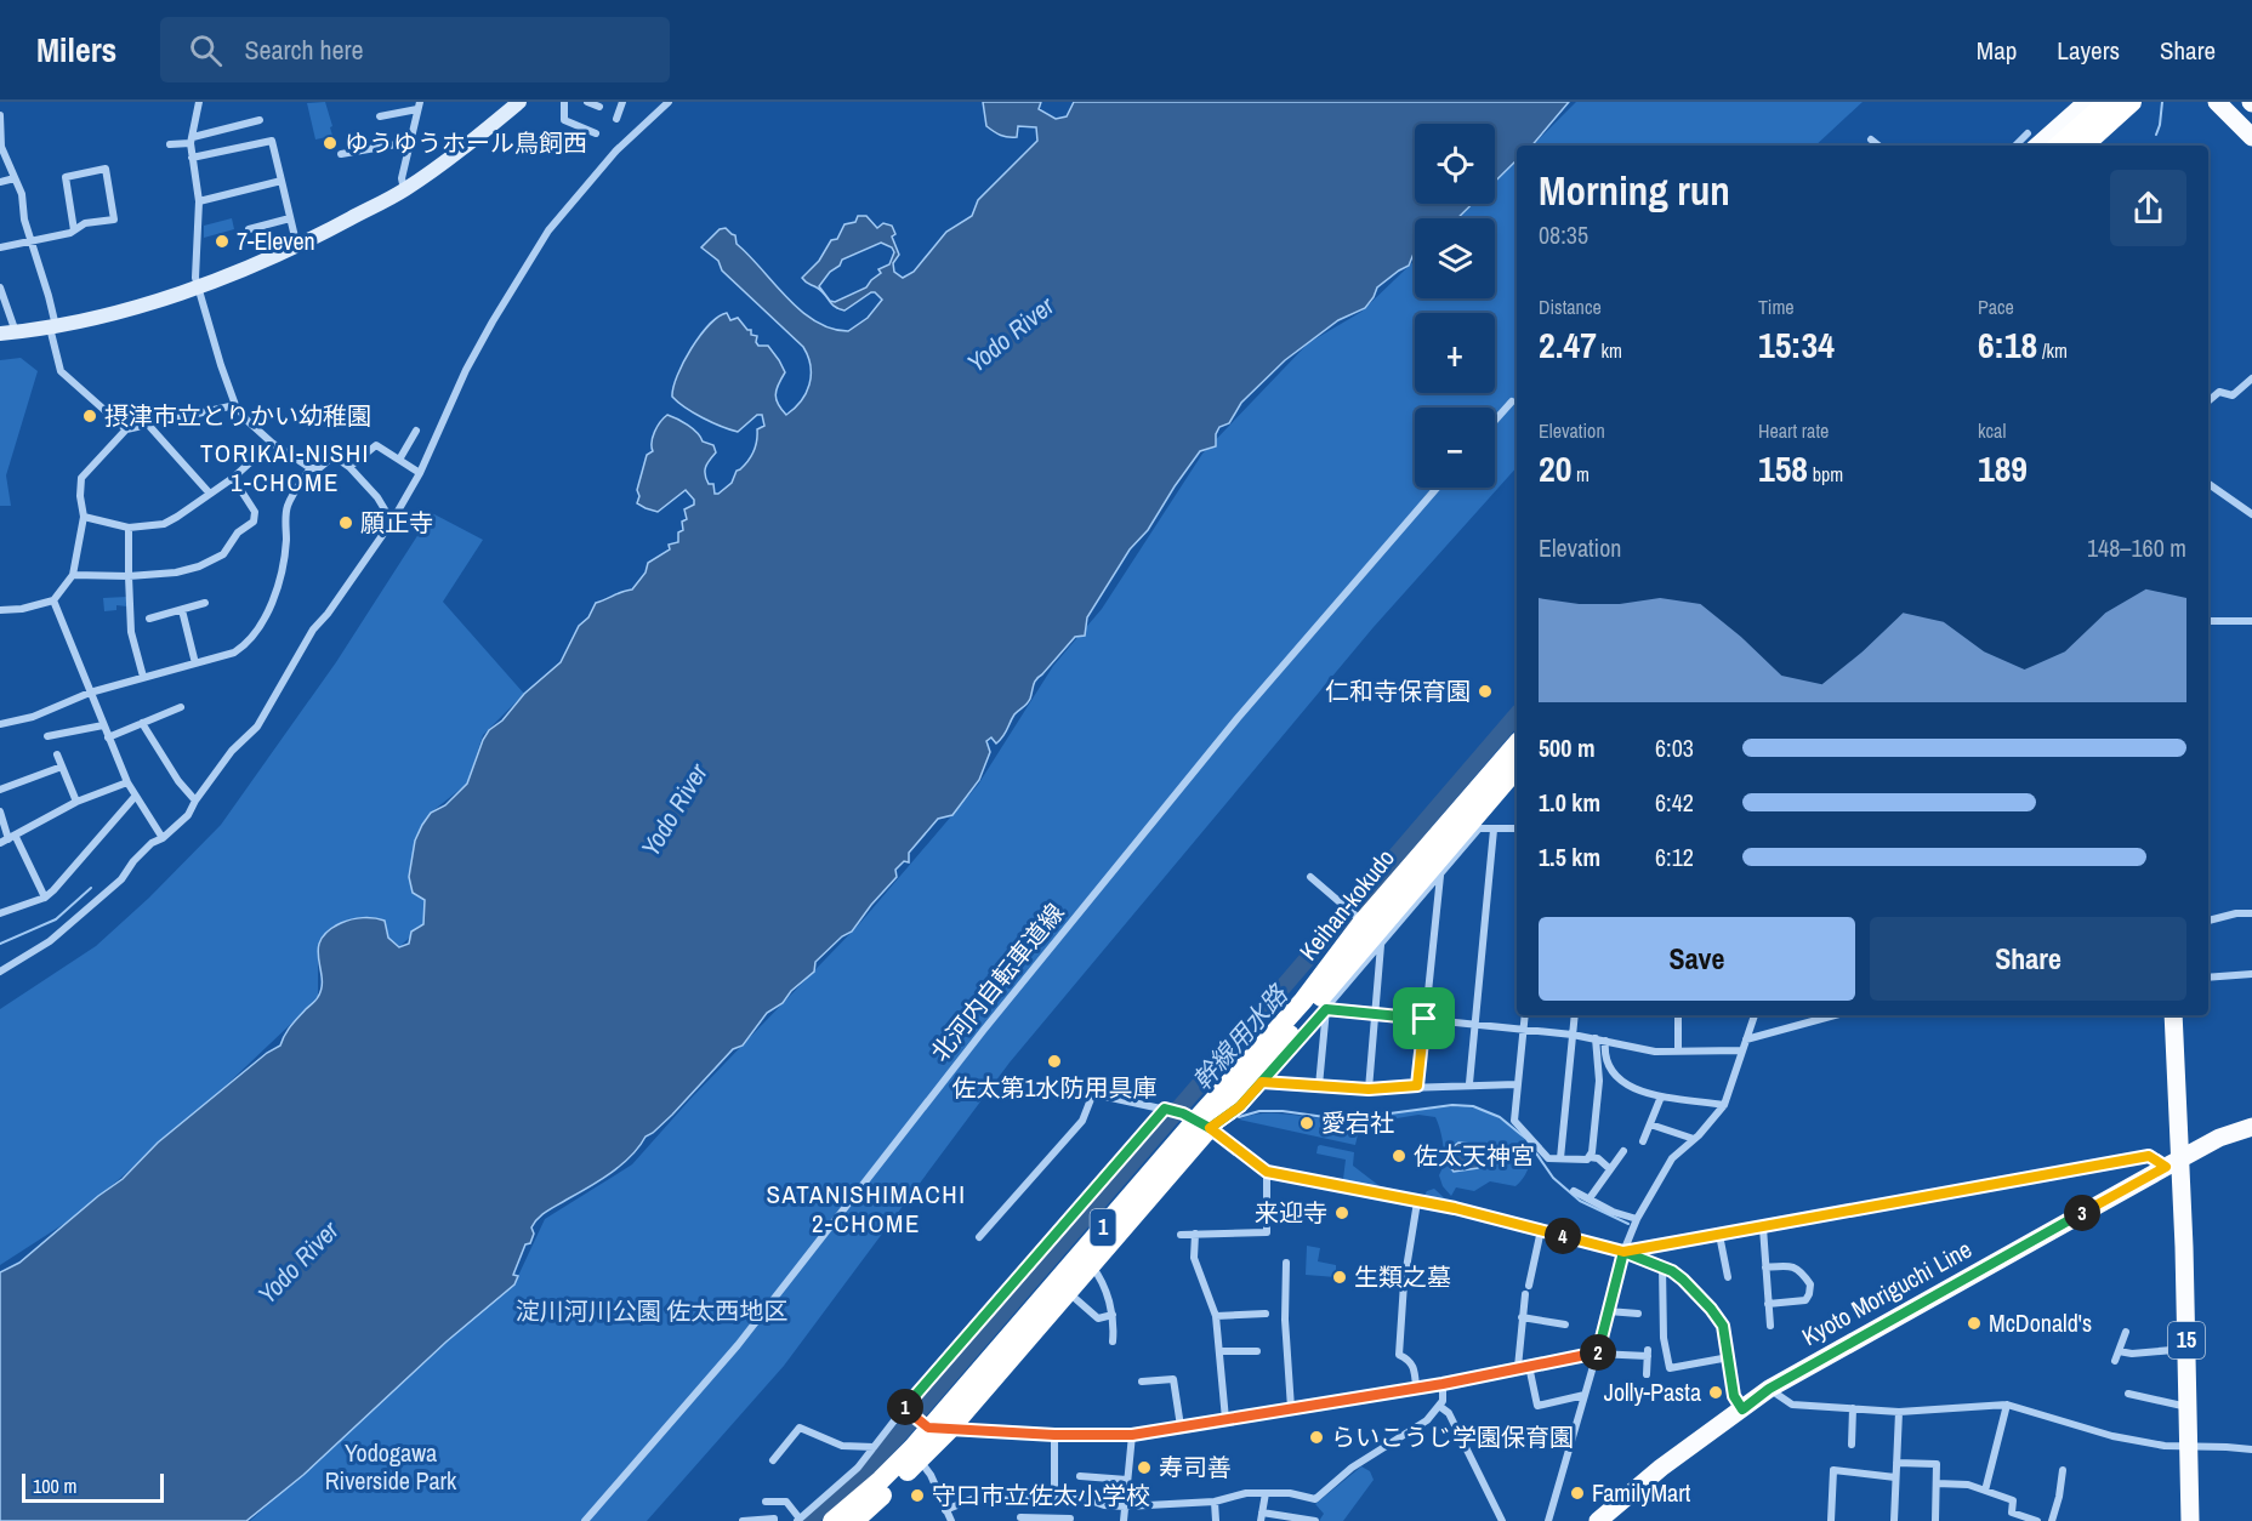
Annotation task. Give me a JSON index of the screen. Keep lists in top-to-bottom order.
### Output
{
  "streets": {
    "highway": ["Keihan-kokudo", "1"],
    "main road": ["Kyoto Moriguchi Line", "15"],
    "street": ["北河内自転車道線"]
  },
  "crossings": [
    ["Kyoto Moriguchi Line", "15"]
  ],
  "districts": ["TORIKAI-NISHI 1-CHOME", "SATANISHIMACHI 2-CHOME"],
  "water": ["Yodo River", "幹線用水路"],
  "parks": ["淀川河川公園 佐太西地区", "Yodogawa Riverside Park"],
  "places": [
    "ゆうゆうホール鳥飼西",
    "7-Eleven",
    "摂津市立とりかい幼稚園",
    "願正寺",
    "仁和寺保育園",
    "佐太第1水防用具庫",
    "愛宕社",
    "佐太天神宮",
    "来迎寺",
    "生類之墓",
    "McDonald's",
    "Jolly-Pasta",
    "らいこうじ学園保育園",
    "寿司善",
    "FamilyMart",
    "守口市立佐太小学校"
  ],
  "scale_bar": "100 m",
  "page": {
    "header": "Milers",
    "search": "Search here",
    "nav": ["Map", "Layers", "Share"],
    "map_buttons": ["+", "−"],
    "heading": ["Morning run", "08:35"],
    "stats": [
      ["Distance", "2.47 km"],
      ["Time", "15:34"],
      ["Pace", "6:18 /km"],
      ["Elevation", "20 m"],
      ["Heart rate", "158 bpm"],
      ["kcal", "189"]
    ],
    "chart": ["Elevation", "148–160 m"],
    "list": [
      {
        "name": "500 m",
        "note": "6:03"
      },
      {
        "name": "1.0 km",
        "note": "6:42"
      },
      {
        "name": "1.5 km",
        "note": "6:12"
      }
    ],
    "buttons": ["Save", "Share"],
    "pins": [
      "3",
      "4",
      "2",
      "1"
    ],
    "scale": "100 m"
  }
}
